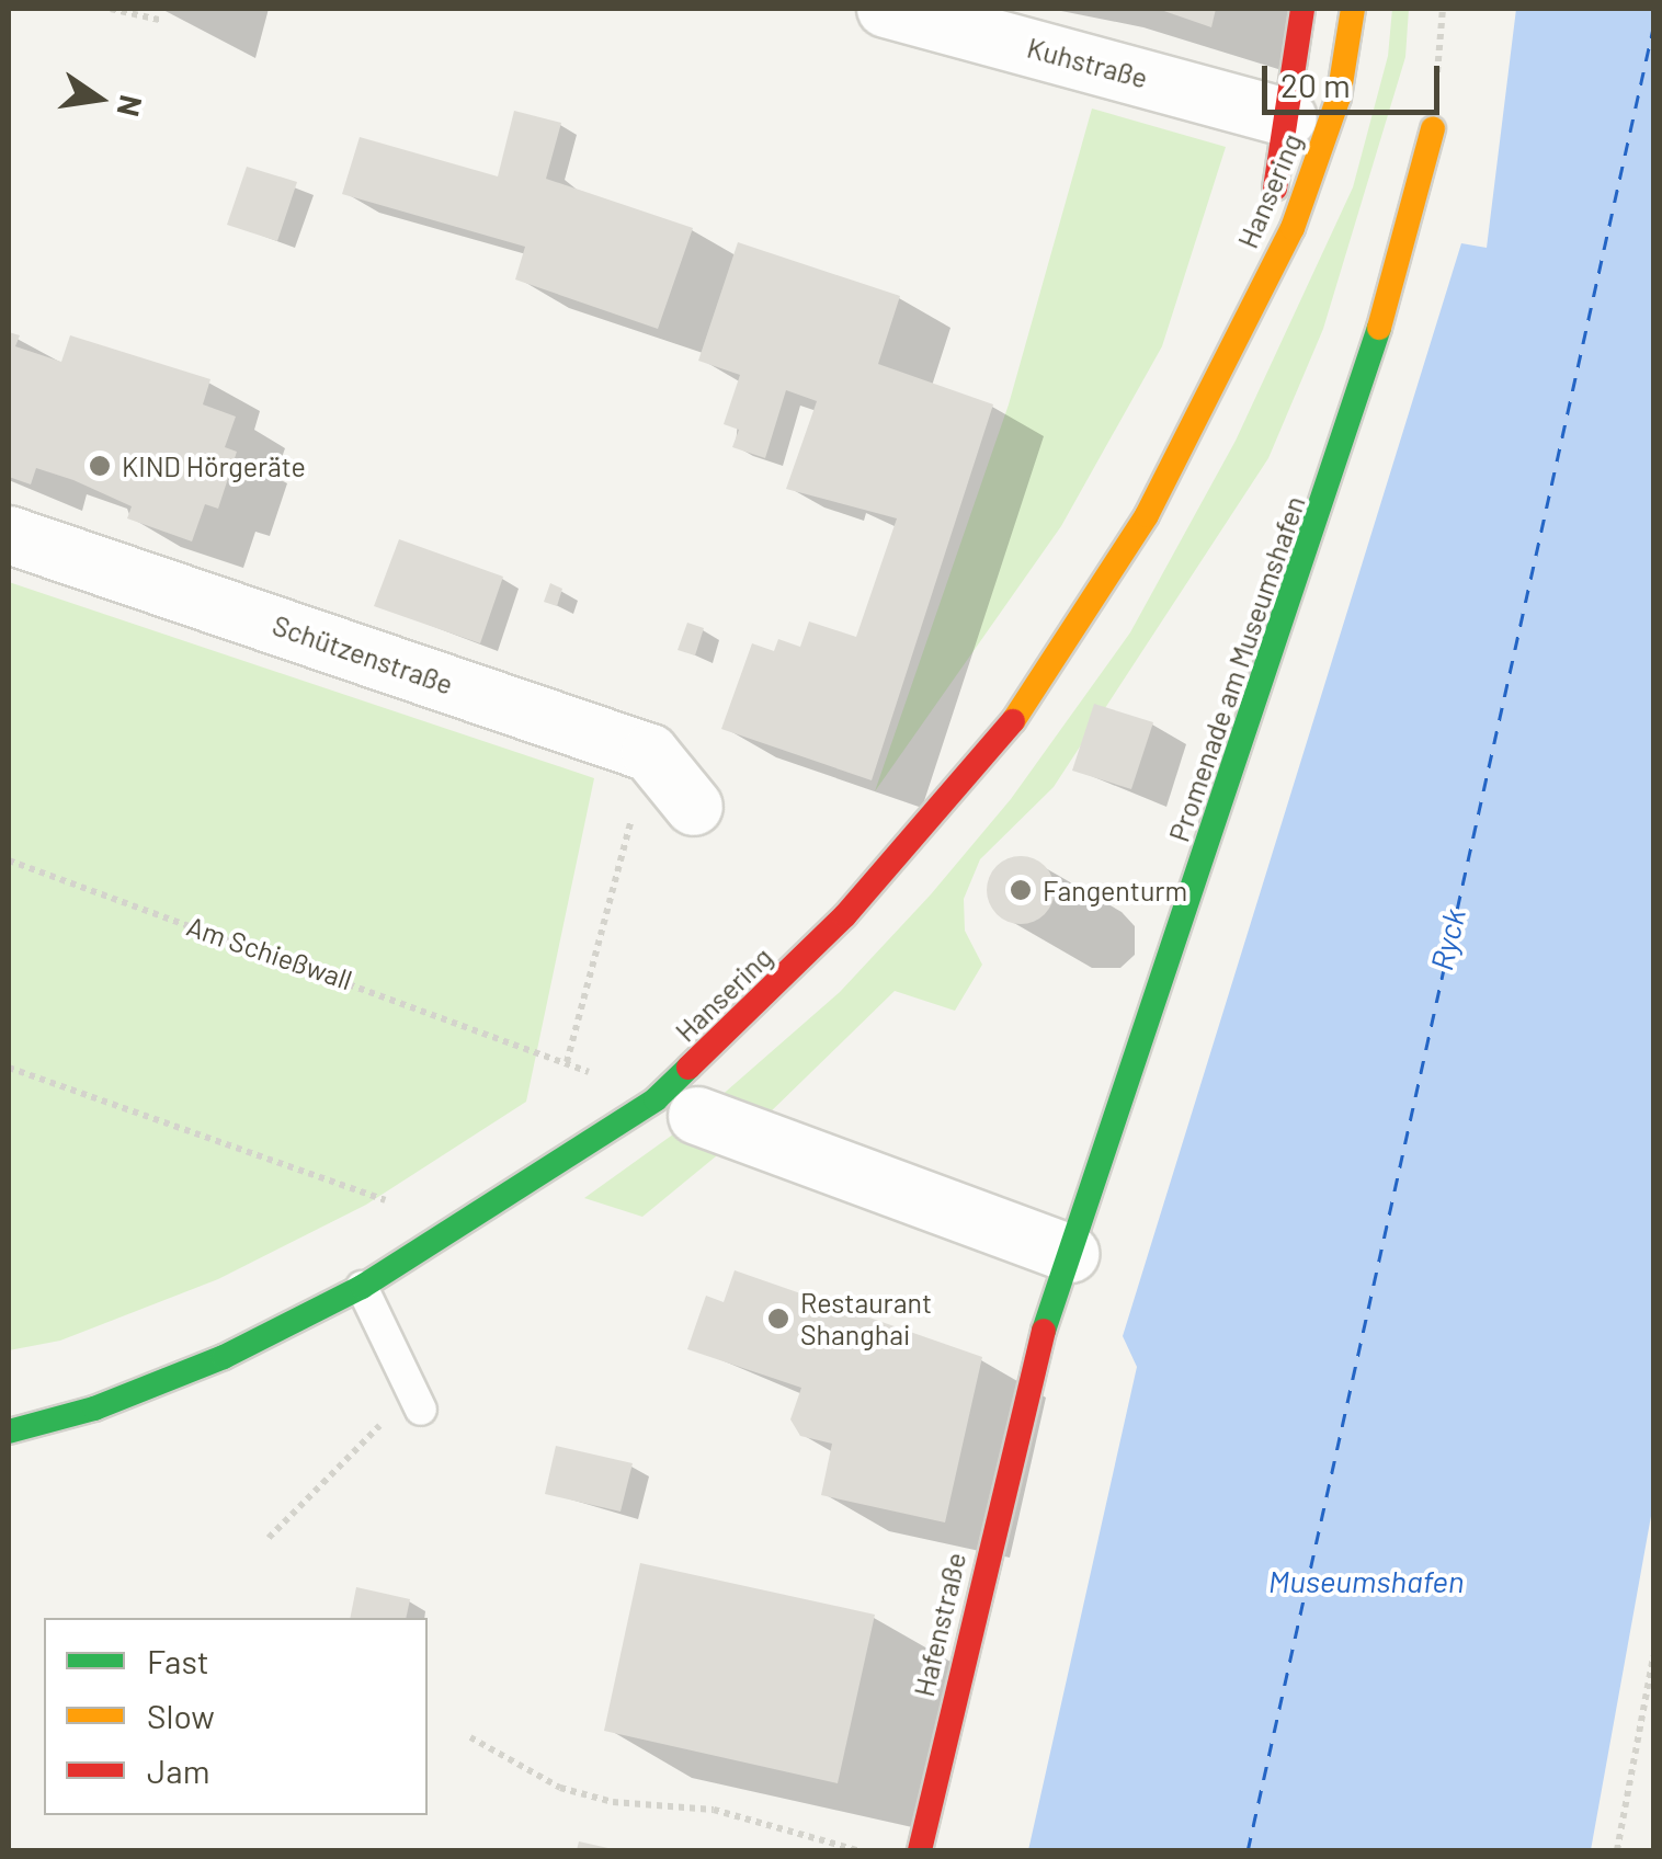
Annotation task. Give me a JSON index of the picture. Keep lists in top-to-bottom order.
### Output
{
  "streets": {
    "main road": ["Hansering", "Promenade am Museumshafen", "Hafenstraße"],
    "street": ["Kuhstraße", "Schützenstraße"],
    "path": ["Am Schießwall"]
  },
  "crossings": [
    ["Kuhstraße", "Hansering"],
    ["Promenade am Museumshafen", "Hafenstraße"]
  ],
  "water": ["Ryck", "Museumshafen"],
  "places": ["KIND Hörgeräte", "Fangenturm", "Restaurant Shanghai"],
  "legend": ["Fast", "Slow", "Jam"],
  "scale_bar": "20 m",
  "north": "right"
}
